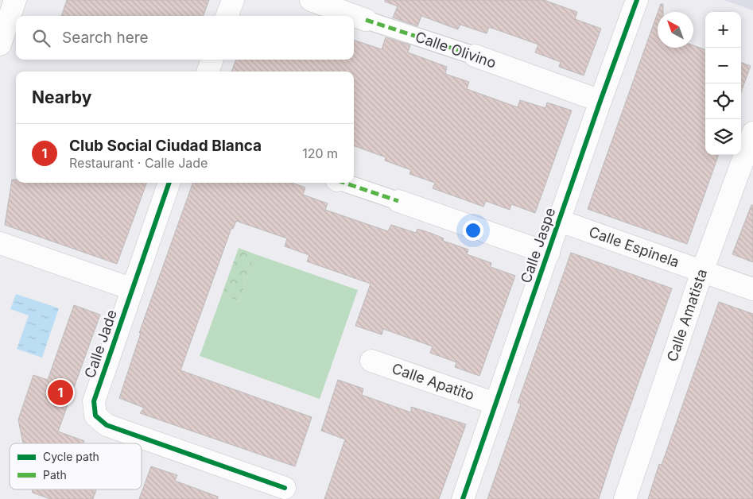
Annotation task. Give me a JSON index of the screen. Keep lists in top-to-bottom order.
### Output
{
  "streets": {
    "street": [
      "Calle Olivino",
      "Calle Jaspe",
      "Calle Espinela",
      "Calle Amatista",
      "Calle Jade",
      "Calle Apatito"
    ]
  },
  "crossings": [
    ["Calle Olivino", "Calle Jaspe"],
    ["Calle Jaspe", "Calle Espinela"],
    ["Calle Jaspe", "Calle Apatito"],
    ["Calle Espinela", "Calle Amatista"]
  ],
  "legend": ["Cycle path", "Path"],
  "north": "top left",
  "page": {
    "map_buttons": ["+", "−"],
    "search": "Search here",
    "heading": "Nearby",
    "list": [
      {
        "mark": "1",
        "name": "Club Social Ciudad Blanca",
        "note": "Restaurant · Calle Jade",
        "value": "120 m"
      }
    ],
    "pins": "1"
  }
}
